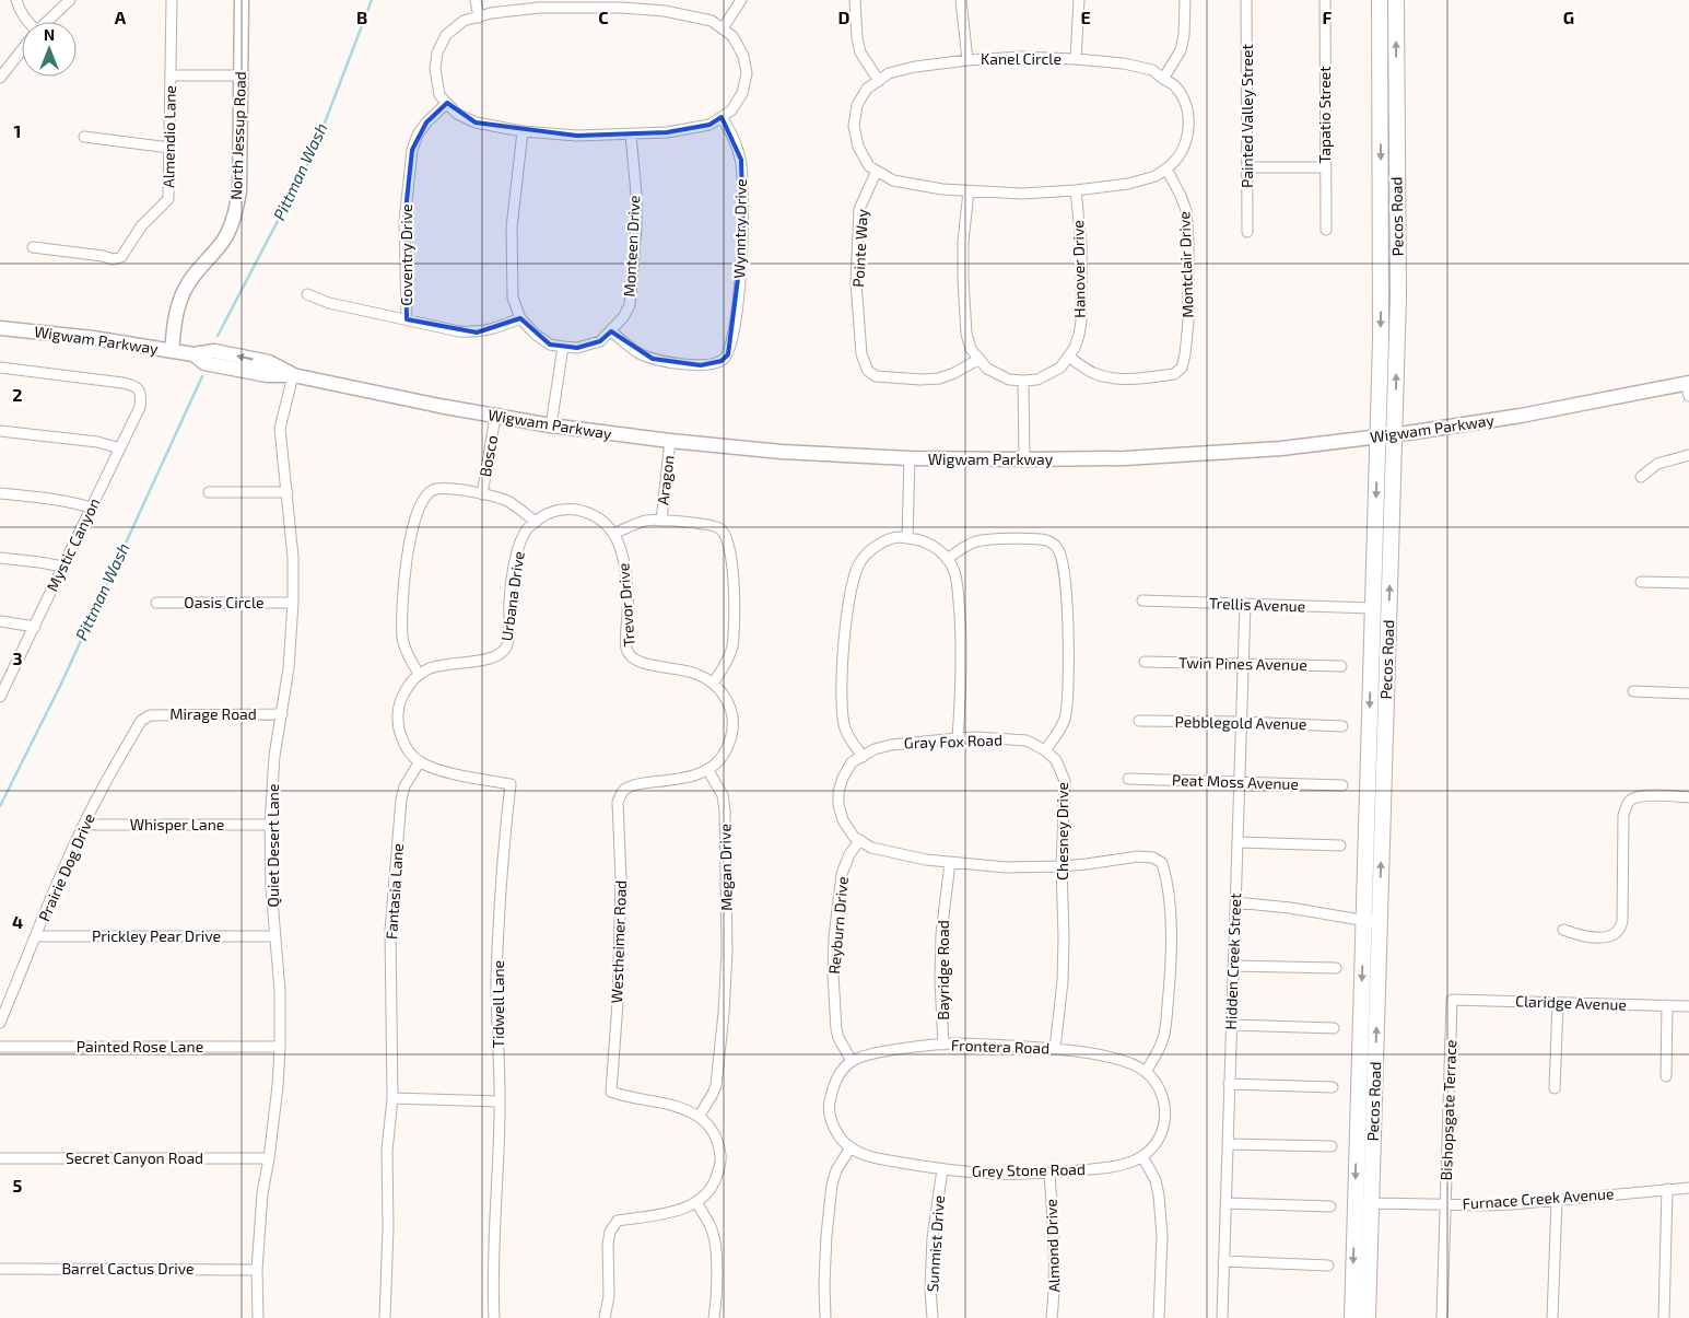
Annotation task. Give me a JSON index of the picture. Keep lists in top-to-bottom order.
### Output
{
  "streets": {
    "main road": ["North Jessup Road", "Pecos Road", "Wigwam Parkway"],
    "street": [
      "Kanel Circle",
      "Tapatio Street",
      "Painted Valley Street",
      "Almendio Lane",
      "Wynntry Drive",
      "Monteen Drive",
      "Pointe Way",
      "Coventry Drive",
      "Montclair Drive",
      "Hanover Drive",
      "Bosco",
      "Aragon",
      "Mystic Canyon",
      "Urbana Drive",
      "Oasis Circle",
      "Trevor Drive",
      "Trellis Avenue",
      "Twin Pines Avenue",
      "Mirage Road",
      "Pebblegold Avenue",
      "Gray Fox Road",
      "Peat Moss Avenue",
      "Whisper Lane",
      "Chesney Drive",
      "Quiet Desert Lane",
      "Prairie Dog Drive",
      "Megan Drive",
      "Fantasia Lane",
      "Reyburn Drive",
      "Prickley Pear Drive",
      "Westheimer Road",
      "Hidden Creek Street",
      "Bayridge Road",
      "Claridge Avenue",
      "Tidwell Lane",
      "Painted Rose Lane",
      "Frontera Road",
      "Bishopsgate Terrace",
      "Secret Canyon Road",
      "Grey Stone Road",
      "Furnace Creek Avenue",
      "Sunmist Drive",
      "Almond Drive",
      "Barrel Cactus Drive"
    ]
  },
  "crossings": [
    ["North Jessup Road", "Wigwam Parkway"],
    ["Pecos Road", "Wigwam Parkway"],
    ["Pecos Road", "Trellis Avenue"],
    ["Pecos Road", "Furnace Creek Avenue"],
    ["Wynntry Drive", "Monteen Drive"],
    ["Montclair Drive", "Hanover Drive"],
    ["Wigwam Parkway", "Bosco"],
    ["Wigwam Parkway", "Aragon"],
    ["Wigwam Parkway", "Quiet Desert Lane"],
    ["Oasis Circle", "Quiet Desert Lane"],
    ["Trellis Avenue", "Hidden Creek Street"],
    ["Twin Pines Avenue", "Hidden Creek Street"],
    ["Mirage Road", "Quiet Desert Lane"],
    ["Mirage Road", "Prairie Dog Drive"],
    ["Pebblegold Avenue", "Hidden Creek Street"],
    ["Gray Fox Road", "Chesney Drive"],
    ["Peat Moss Avenue", "Hidden Creek Street"],
    ["Whisper Lane", "Quiet Desert Lane"],
    ["Whisper Lane", "Prairie Dog Drive"],
    ["Chesney Drive", "Frontera Road"],
    ["Quiet Desert Lane", "Prickley Pear Drive"],
    ["Quiet Desert Lane", "Painted Rose Lane"],
    ["Quiet Desert Lane", "Secret Canyon Road"],
    ["Quiet Desert Lane", "Barrel Cactus Drive"],
    ["Prairie Dog Drive", "Prickley Pear Drive"],
    ["Megan Drive", "Westheimer Road"],
    ["Fantasia Lane", "Tidwell Lane"],
    ["Reyburn Drive", "Frontera Road"],
    ["Bayridge Road", "Frontera Road"],
    ["Claridge Avenue", "Bishopsgate Terrace"],
    ["Bishopsgate Terrace", "Furnace Creek Avenue"],
    ["Grey Stone Road", "Sunmist Drive"],
    ["Grey Stone Road", "Almond Drive"]
  ],
  "water": ["Pittman Wash"],
  "north": "top",
  "grid": {
    "columns": [
      "A",
      "B",
      "C",
      "D",
      "E",
      "F",
      "G"
    ],
    "rows": [
      "1",
      "2",
      "3",
      "4",
      "5"
    ]
  }
}
